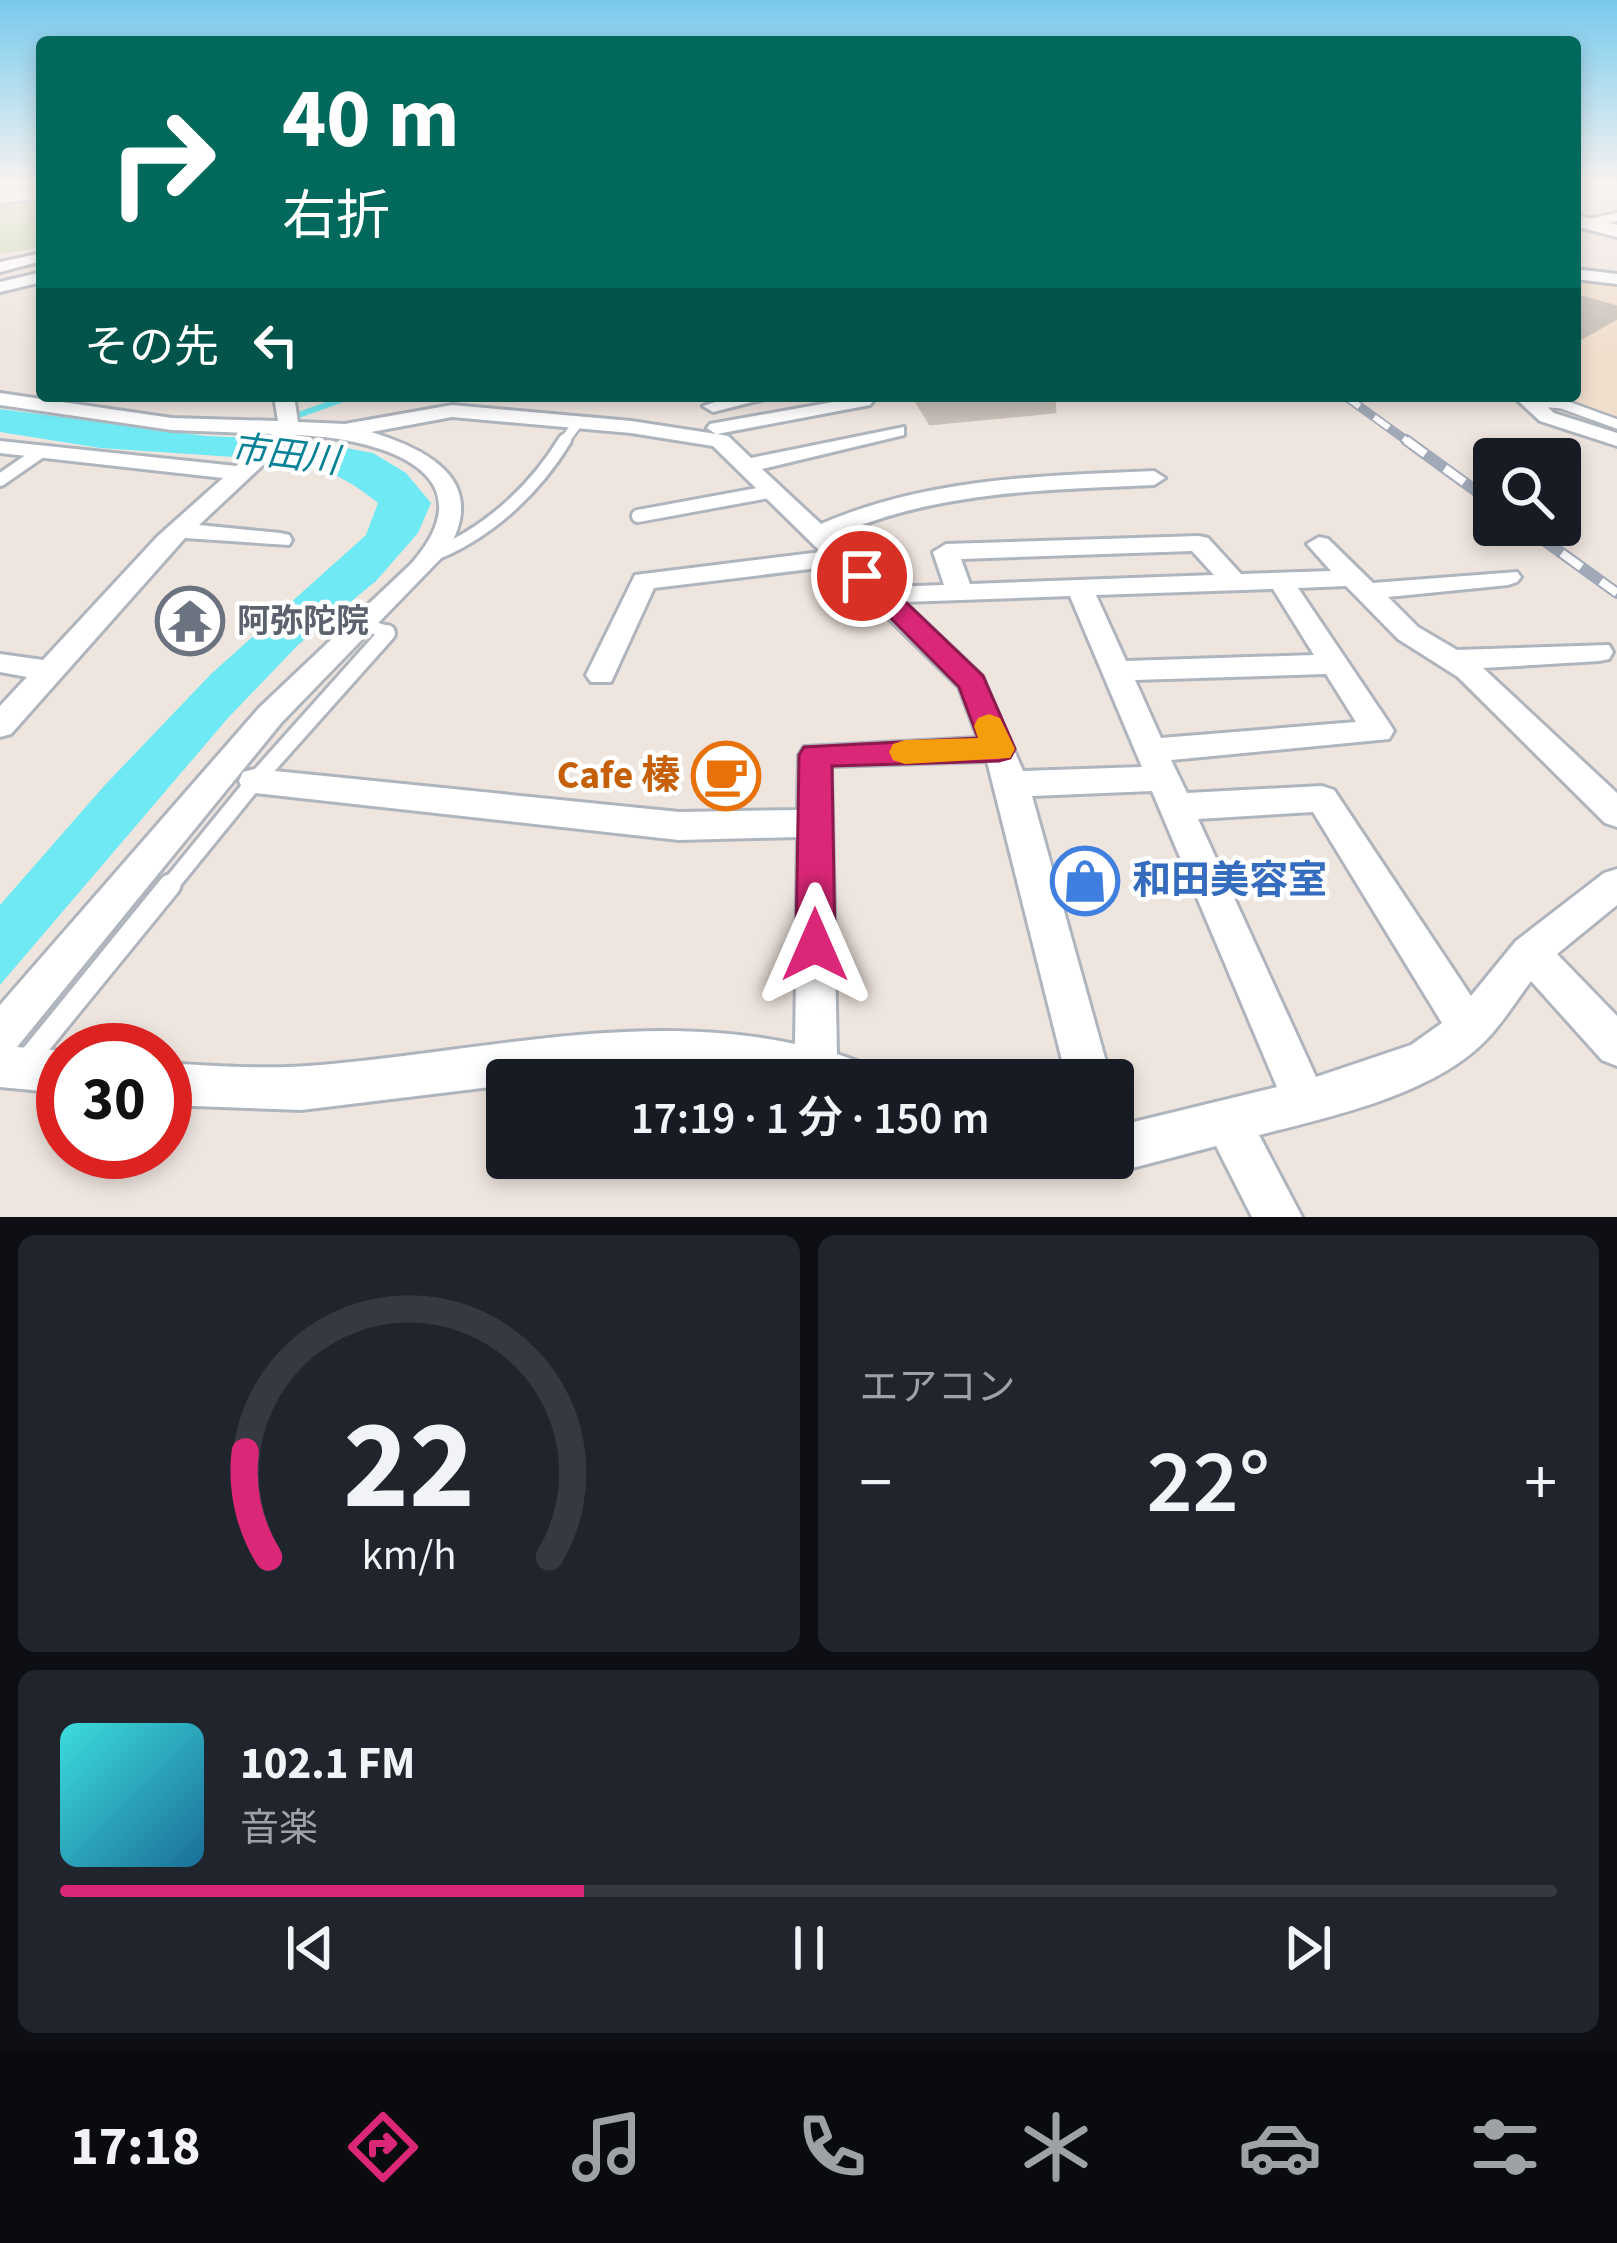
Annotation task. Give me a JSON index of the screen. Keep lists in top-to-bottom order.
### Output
{
  "water": ["市田川"],
  "places": {
    "temple": ["阿弥陀院"],
    "cafe": ["Cafe 榛"],
    "shop": ["和田美容室"]
  },
  "page": {
    "turn": ["40 m", "右折"],
    "then": "その先",
    "limit": "30",
    "trip": "17:19 · 1 分 · 150 m",
    "tile": "エアコン",
    "heat": ["−", "22°", "+"],
    "song": ["102.1 FM", "音楽"],
    "tabs": "17:18",
    "gauge": ["22", "km/h"]
  }
}
